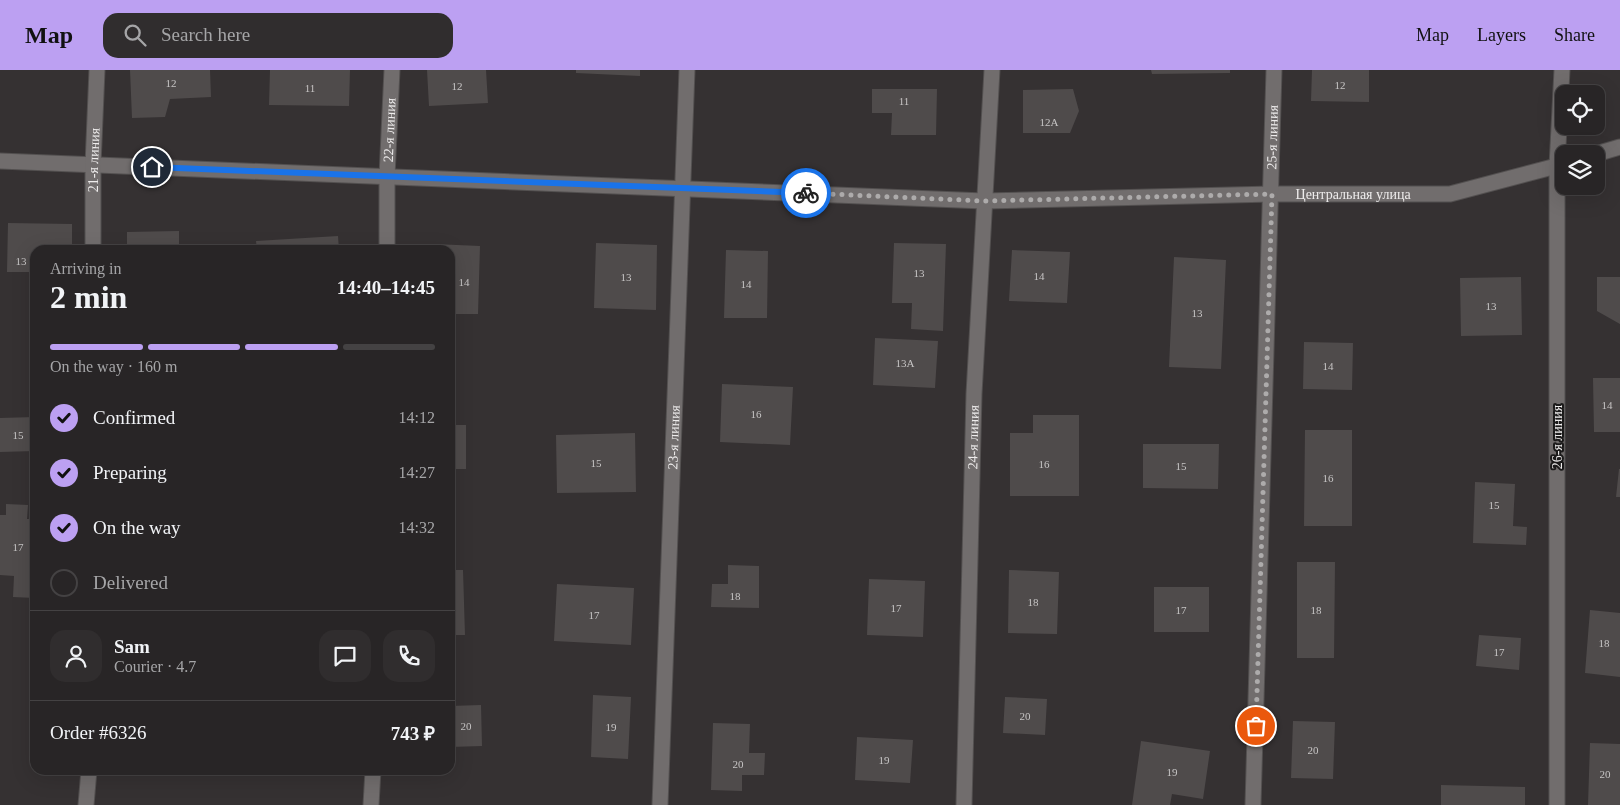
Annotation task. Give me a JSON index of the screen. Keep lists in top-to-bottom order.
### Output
{
  "streets": {
    "street": [
      "22-я линия",
      "25-я линия",
      "21-я линия",
      "Центральная улица",
      "23-я линия",
      "24-я линия",
      "26-я линия"
    ]
  },
  "crossings": [
    ["22-я линия", "Центральная улица"],
    ["25-я линия", "Центральная улица"],
    ["21-я линия", "Центральная улица"],
    ["Центральная улица", "23-я линия"],
    ["Центральная улица", "24-я линия"]
  ],
  "house_numbers": [
    "12",
    "12",
    "12",
    "11",
    "11",
    "12А",
    "13",
    "13",
    "14",
    "13",
    "14",
    "14",
    "13",
    "13",
    "13А",
    "14",
    "14",
    "16",
    "15",
    "15",
    "16",
    "15",
    "16",
    "15",
    "17",
    "18",
    "18",
    "17",
    "17",
    "18",
    "17",
    "18",
    "17",
    "20",
    "20",
    "19",
    "20",
    "19",
    "20",
    "19",
    "20"
  ],
  "page": {
    "header": "Map",
    "search": "Search here",
    "nav": ["Map", "Layers", "Share"],
    "heading": ["2 min", "Arriving in", "14:40–14:45"],
    "panel": [
      "Sam",
      "Courier · 4.7",
      "Order #6326",
      "743 ₽"
    ],
    "bar": "On the way · 160 m",
    "list": [
      ["Confirmed", "14:12"],
      ["Preparing", "14:27"],
      ["On the way", "14:32"],
      "Delivered"
    ]
  }
}
